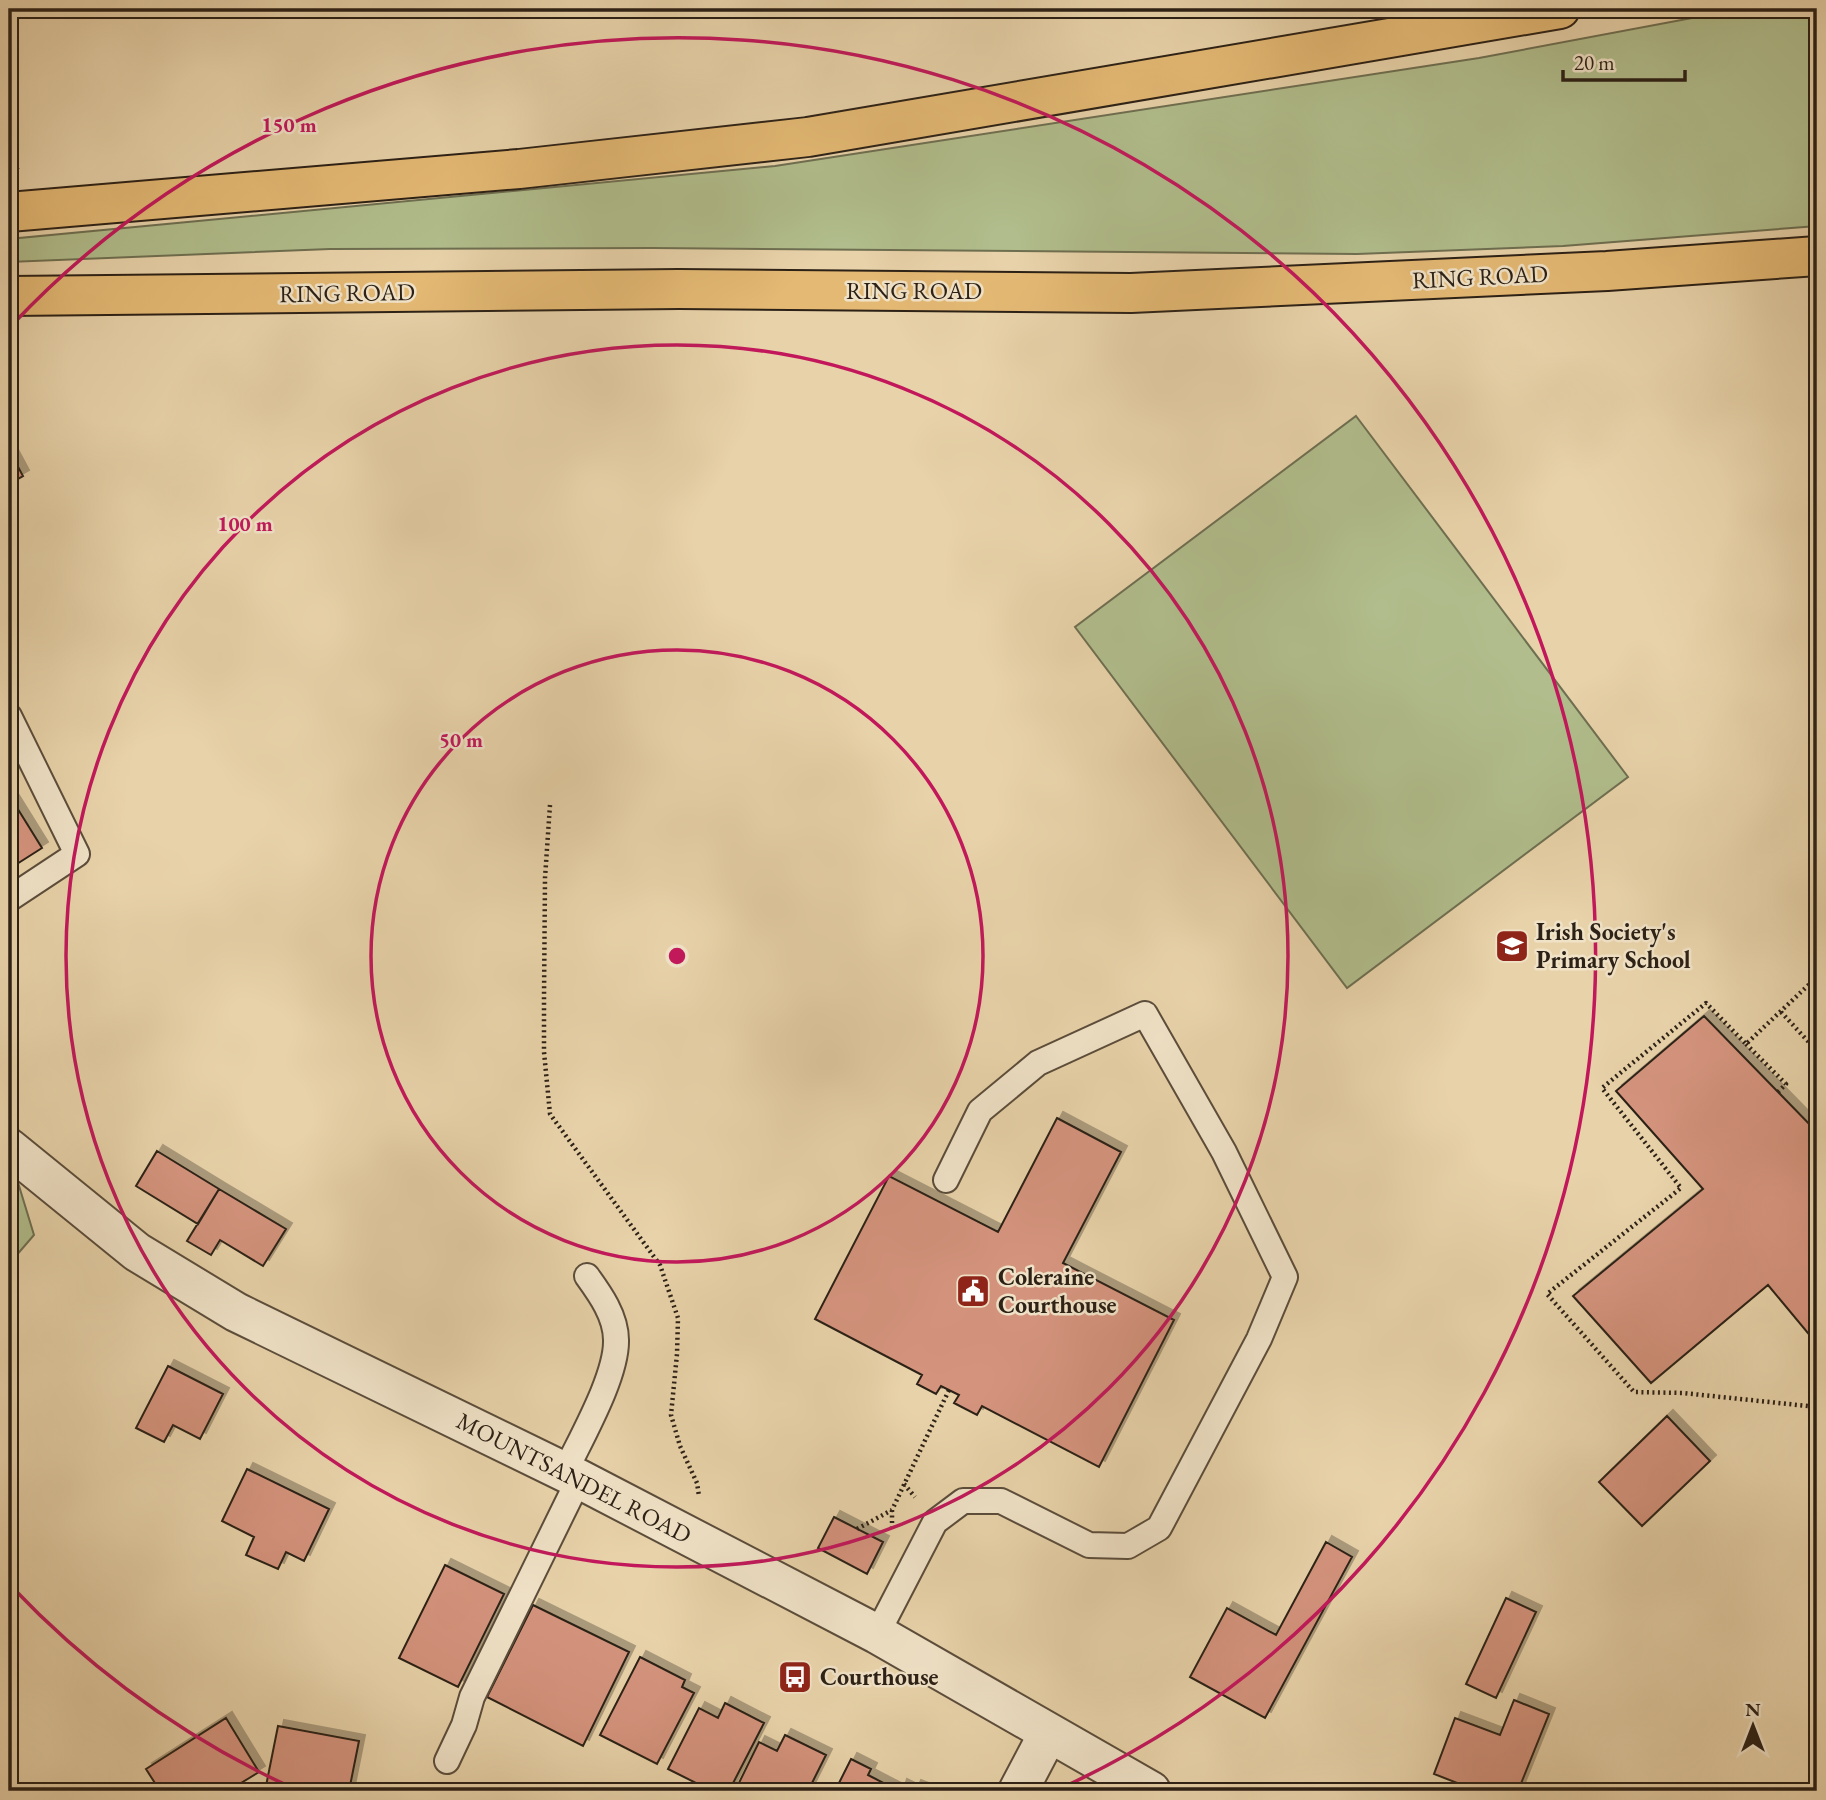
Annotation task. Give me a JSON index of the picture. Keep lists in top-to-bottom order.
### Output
{
  "streets": {
    "highway": ["RING ROAD"],
    "street": ["MOUNTSANDEL ROAD"]
  },
  "places": {
    "school or university": ["Irish Society's Primary School"],
    "public building": ["Coleraine Courthouse"],
    "bus stop": ["Courthouse"]
  },
  "scale_bar": "20 m",
  "north": "top",
  "rings": ["150 m", "100 m", "50 m"]
}
